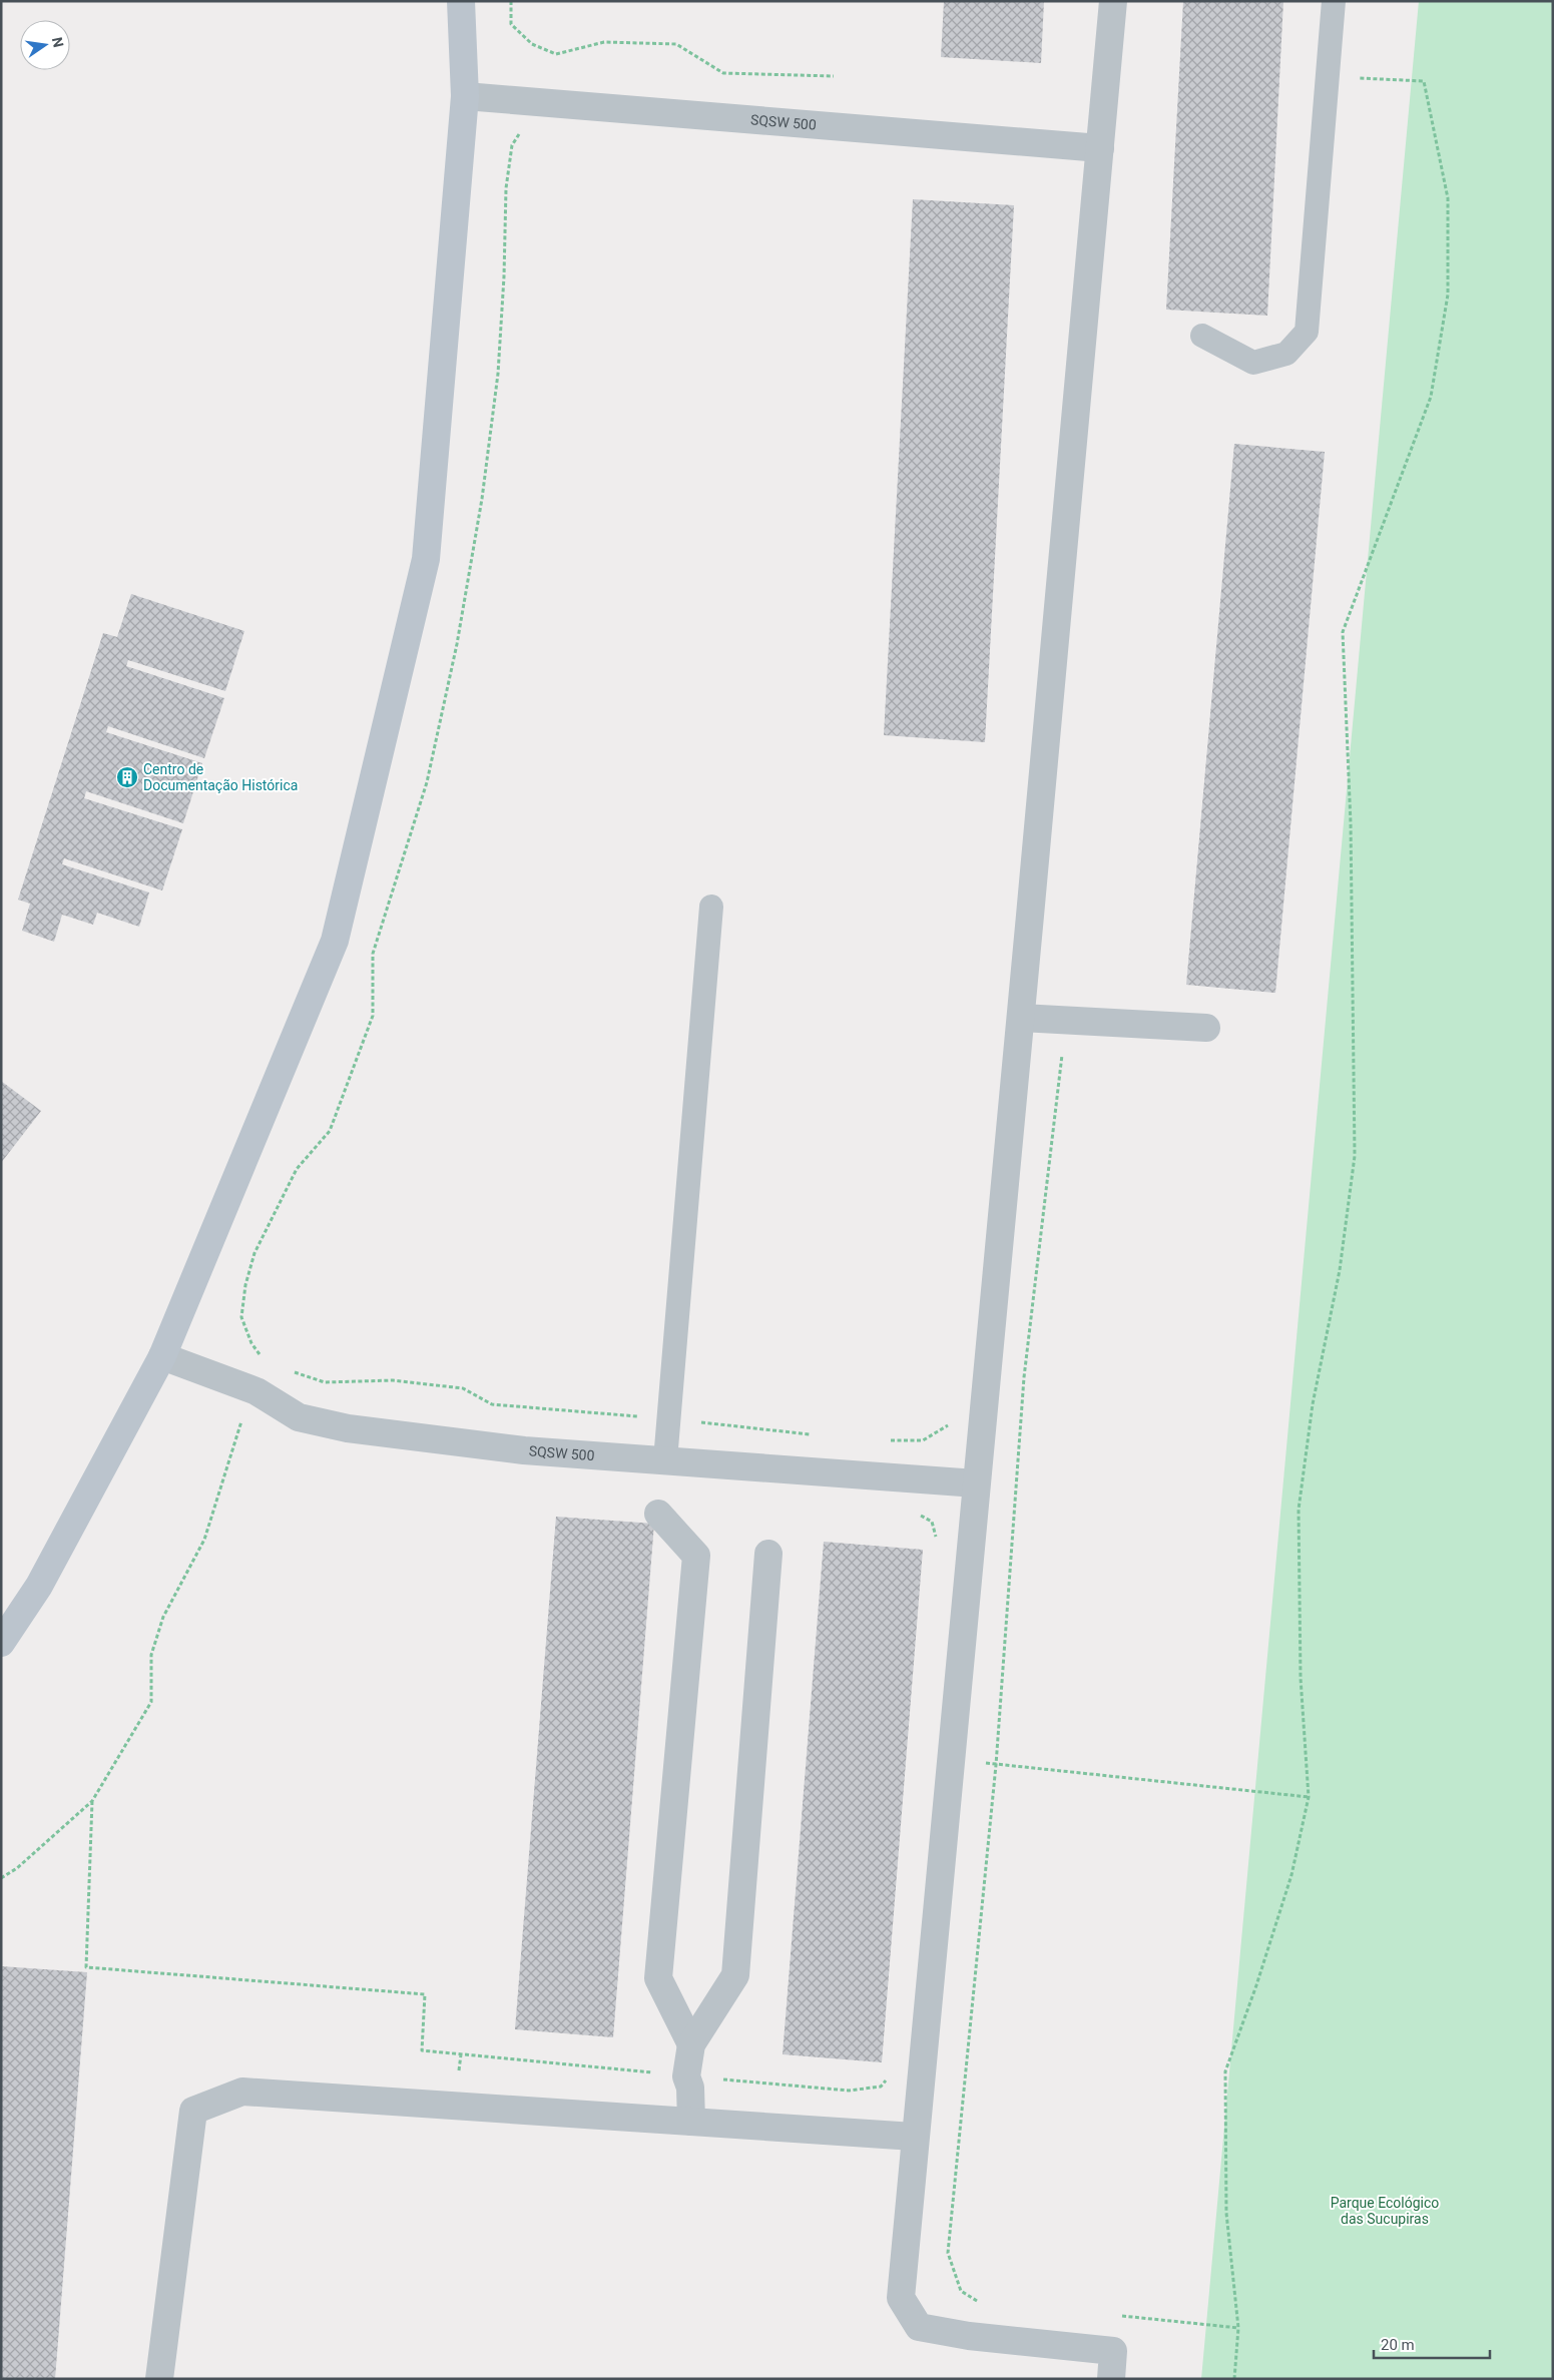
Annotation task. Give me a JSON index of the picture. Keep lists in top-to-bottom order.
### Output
{
  "streets": {
    "street": ["SQSW 500"]
  },
  "parks": ["Parque Ecológico das Sucupiras"],
  "places": {
    "building": ["Centro de Documentação Histórica"]
  },
  "scale_bar": "20 m",
  "north": "right"
}
